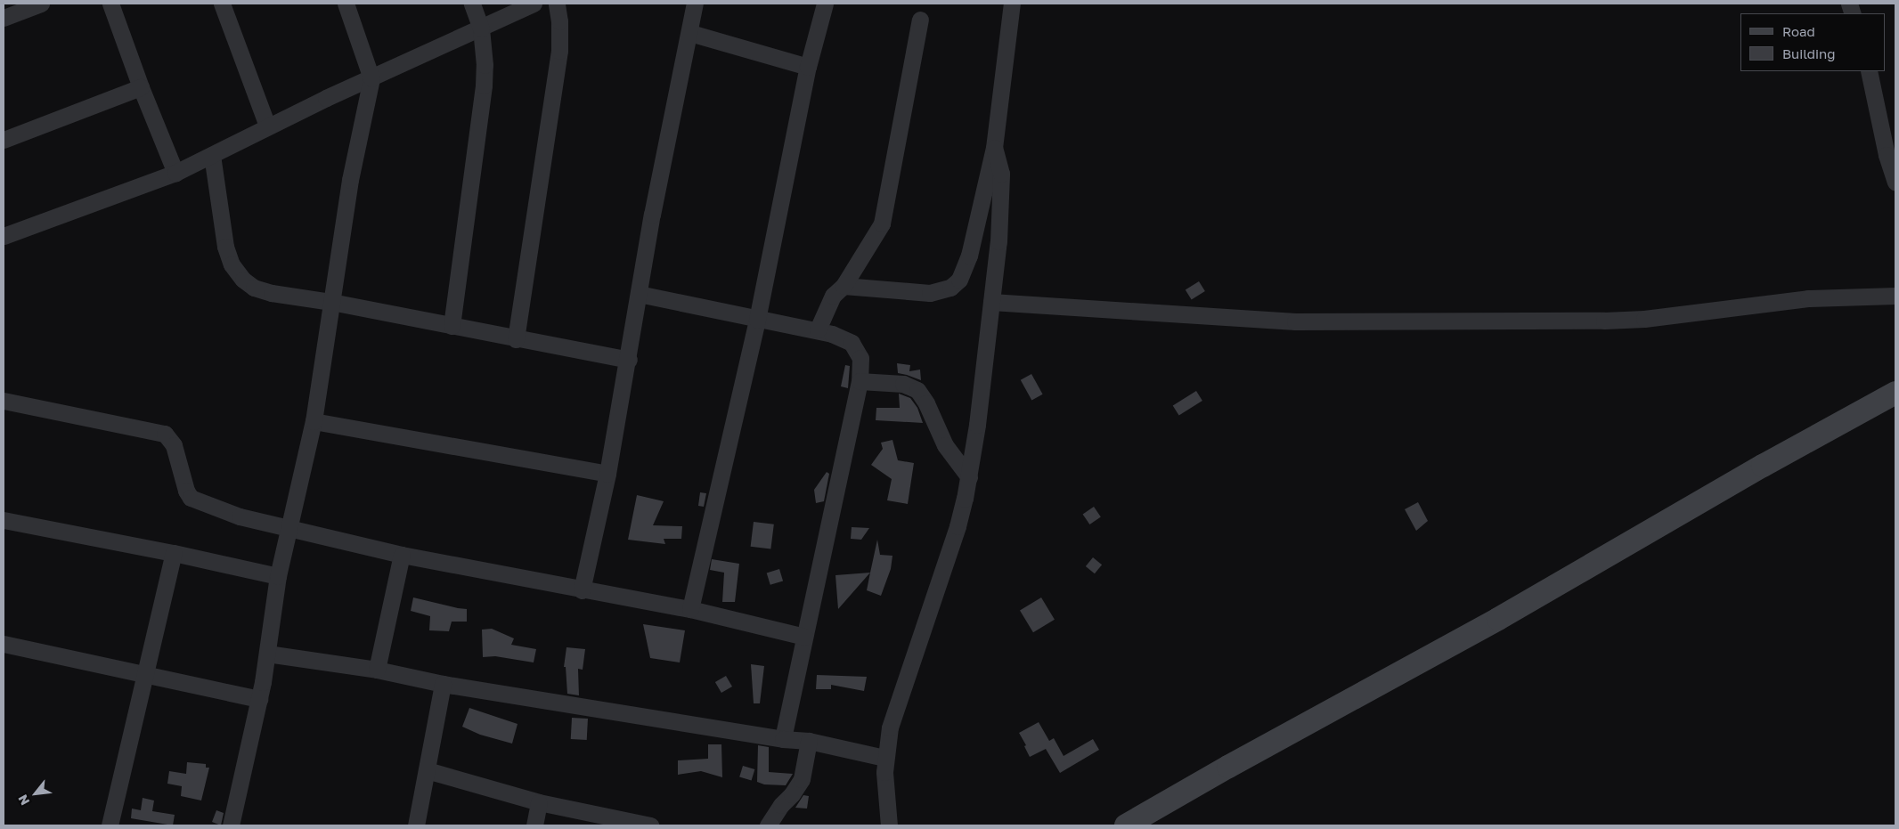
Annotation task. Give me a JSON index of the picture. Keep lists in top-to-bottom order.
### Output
{
  "legend": ["Road", "Building"],
  "north": "bottom left"
}
